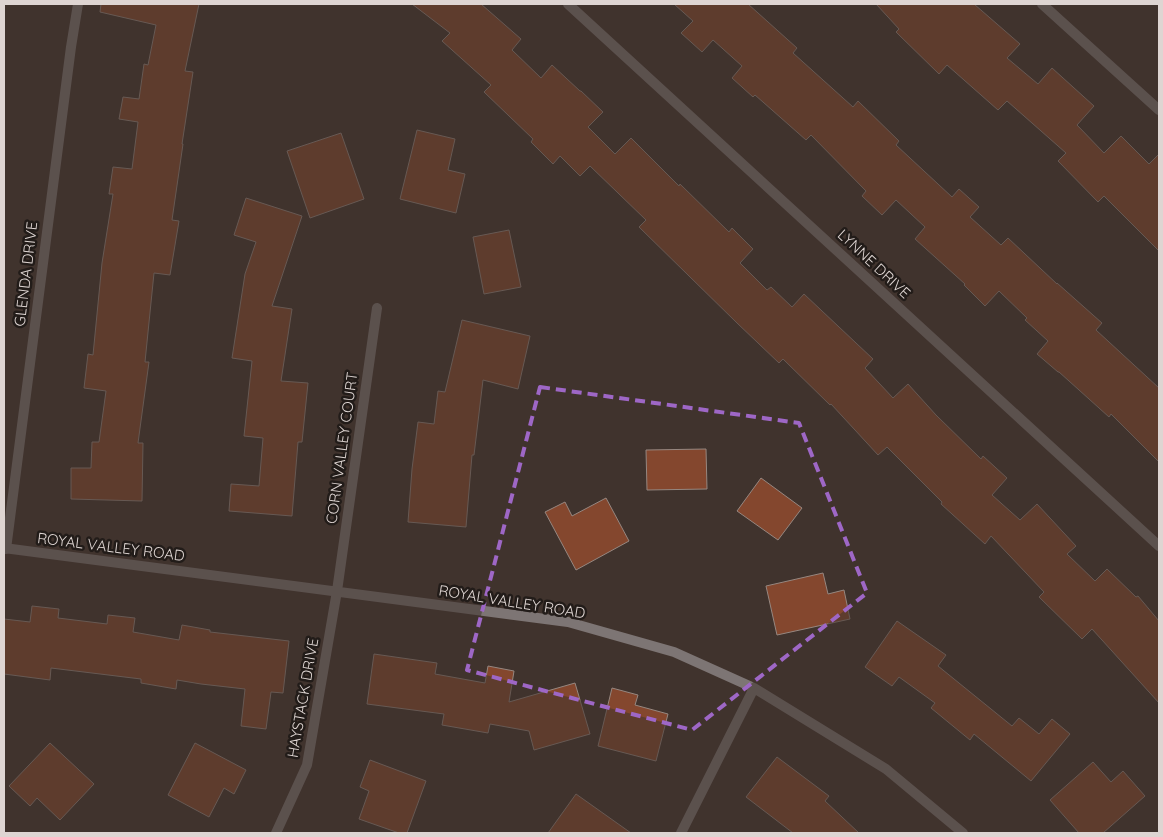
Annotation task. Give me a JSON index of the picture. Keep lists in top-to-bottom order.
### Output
{
  "streets": {
    "street": [
      "LYNNE DRIVE",
      "GLENDA DRIVE",
      "CORN VALLEY COURT",
      "ROYAL VALLEY ROAD",
      "HAYSTACK DRIVE"
    ]
  },
  "crossings": [
    ["GLENDA DRIVE", "ROYAL VALLEY ROAD"],
    ["CORN VALLEY COURT", "ROYAL VALLEY ROAD"],
    ["CORN VALLEY COURT", "HAYSTACK DRIVE"],
    ["ROYAL VALLEY ROAD", "HAYSTACK DRIVE"]
  ]
}
